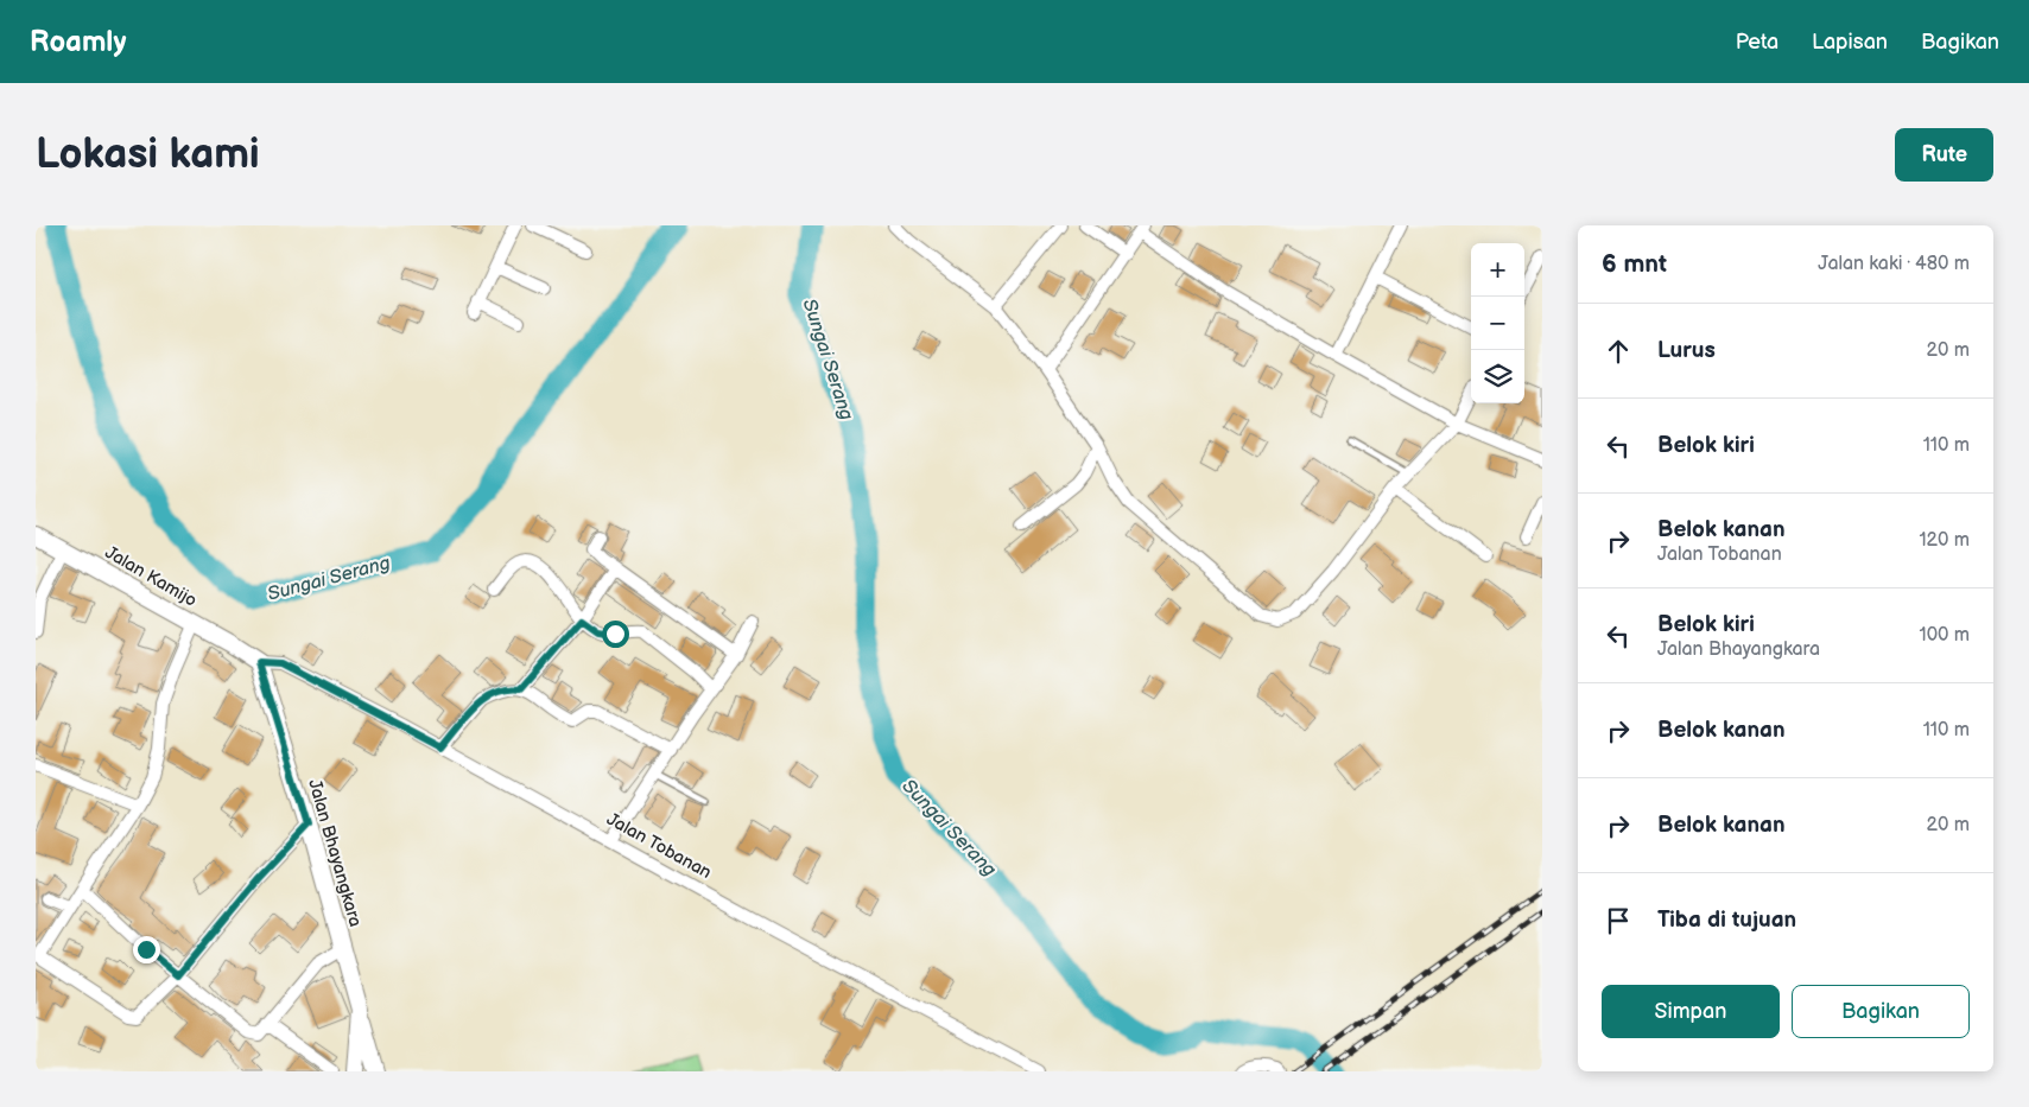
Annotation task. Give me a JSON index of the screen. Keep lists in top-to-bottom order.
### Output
{
  "streets": {
    "main road": ["Jalan Kamijo", "Jalan Bhayangkara"],
    "street": ["Jalan Tobanan"]
  },
  "crossings": [
    ["Jalan Kamijo", "Jalan Tobanan"],
    ["Jalan Kamijo", "Jalan Bhayangkara"],
    ["Jalan Tobanan", "Jalan Bhayangkara"]
  ],
  "water": ["Sungai Serang"],
  "page": {
    "header": "Roamly",
    "nav": ["Peta", "Lapisan", "Bagikan"],
    "buttons": [
      "Rute",
      ["Simpan", "Bagikan"]
    ],
    "title": "Lokasi kami",
    "heading": ["6 mnt", "Jalan kaki · 480 m"],
    "map_buttons": ["+", "−"],
    "list": [
      ["Lurus", "20 m"],
      ["Belok kiri", "110 m"],
      ["Belok kanan", "Jalan Tobanan", "120 m"],
      ["Belok kiri", "Jalan Bhayangkara", "100 m"],
      ["Belok kanan", "110 m"],
      ["Belok kanan", "20 m"],
      "Tiba di tujuan"
    ]
  }
}
